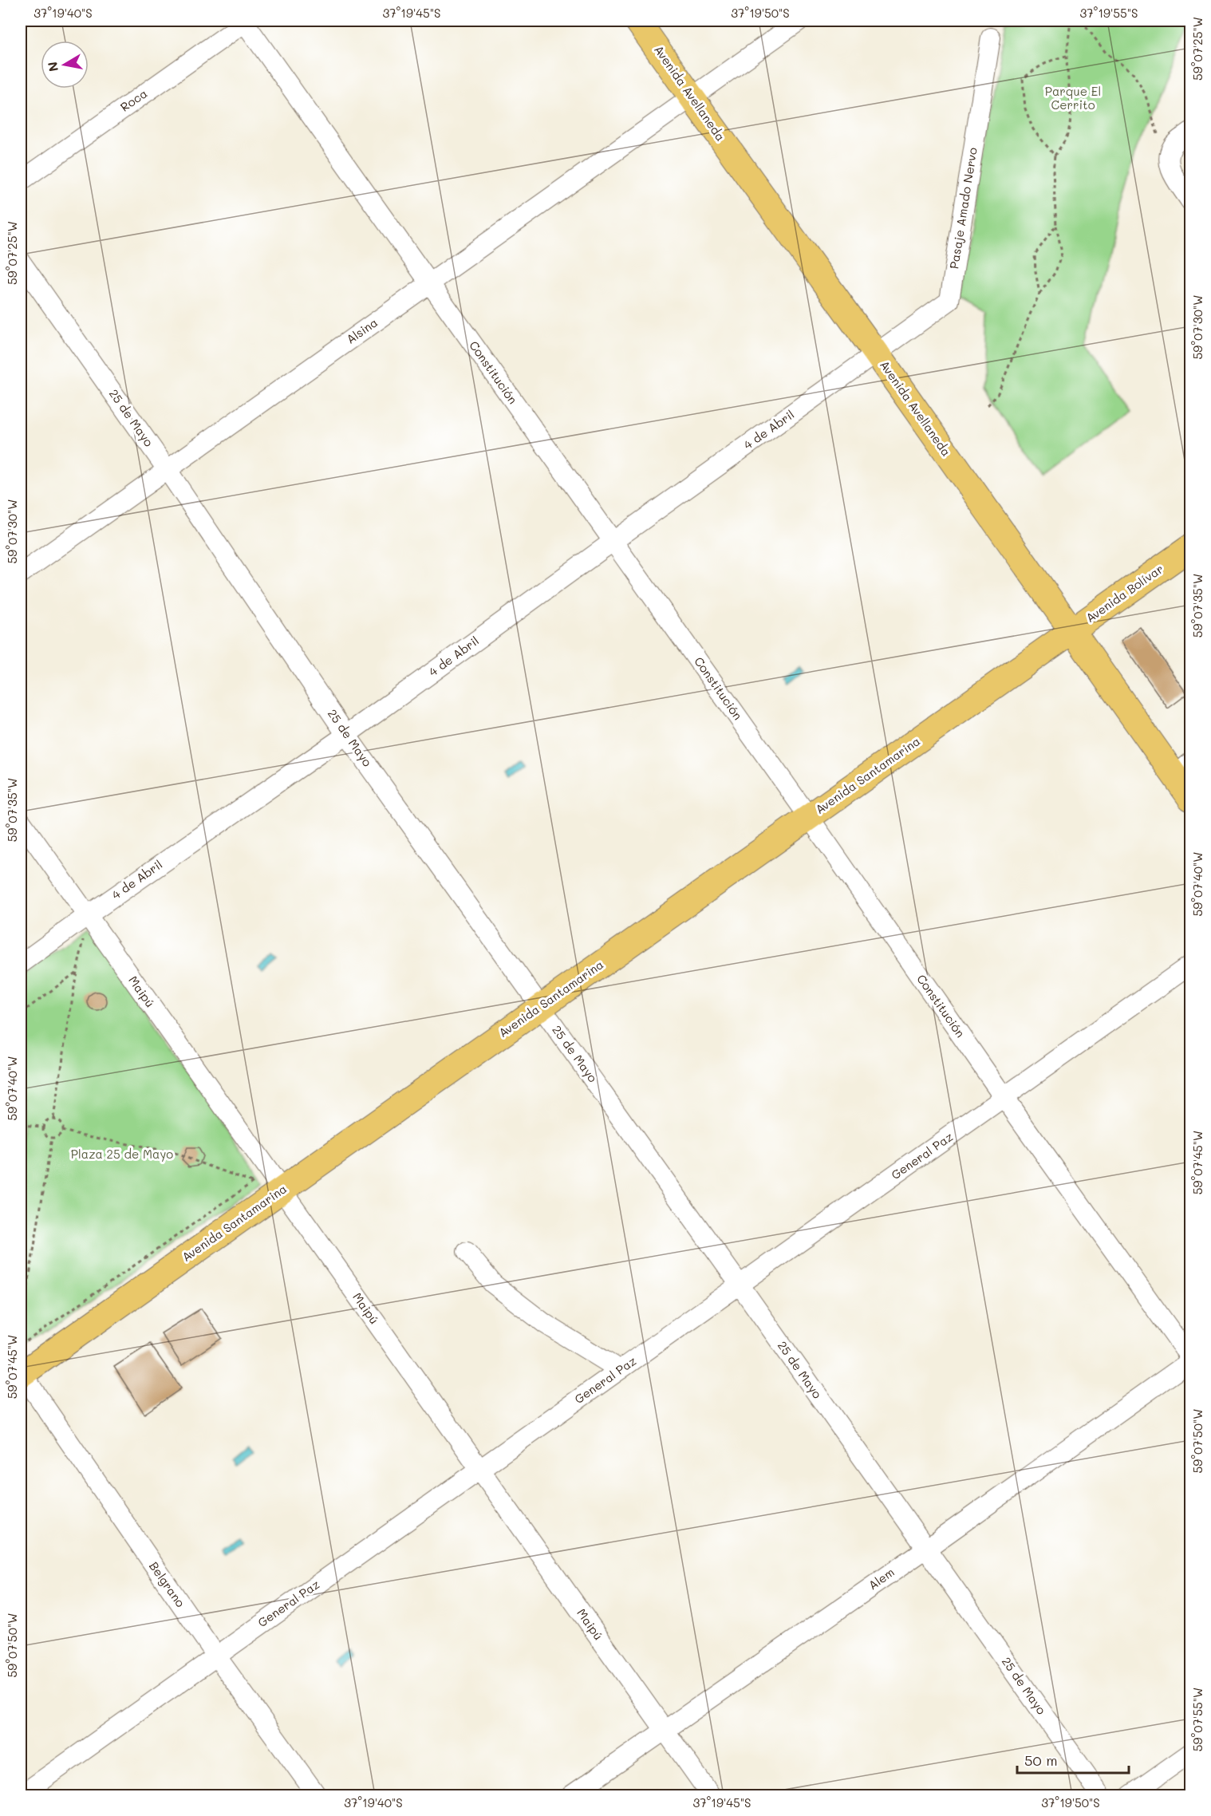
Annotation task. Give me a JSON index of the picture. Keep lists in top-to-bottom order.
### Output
{
  "streets": {
    "main road": ["Avenida Avellaneda", "Avenida Bolívar", "Avenida Santamarina"],
    "street": [
      "Roca",
      "Pasaje Amado Nervo",
      "Alsina",
      "Constitución",
      "25 de Mayo",
      "4 de Abril",
      "Maipú",
      "General Paz",
      "Alem",
      "Belgrano"
    ]
  },
  "crossings": [
    ["Avenida Avellaneda", "Pasaje Amado Nervo"],
    ["Avenida Avellaneda", "Alsina"],
    ["Avenida Avellaneda", "4 de Abril"],
    ["Avenida Avellaneda", "Avenida Bolívar"],
    ["Avenida Avellaneda", "Avenida Santamarina"],
    ["Roca", "Constitución"],
    ["Pasaje Amado Nervo", "4 de Abril"],
    ["Alsina", "Constitución"],
    ["Alsina", "25 de Mayo"],
    ["Constitución", "4 de Abril"],
    ["Constitución", "Avenida Santamarina"],
    ["Constitución", "General Paz"],
    ["Constitución", "Alem"],
    ["25 de Mayo", "4 de Abril"],
    ["25 de Mayo", "Avenida Santamarina"],
    ["25 de Mayo", "General Paz"],
    ["25 de Mayo", "Alem"],
    ["4 de Abril", "Maipú"],
    ["Avenida Bolívar", "Avenida Santamarina"],
    ["Avenida Santamarina", "Maipú"],
    ["Avenida Santamarina", "Belgrano"],
    ["Maipú", "General Paz"],
    ["Maipú", "Alem"],
    ["General Paz", "Belgrano"]
  ],
  "parks": ["Parque El Cerrito", "Plaza 25 de Mayo"],
  "scale_bar": "50 m",
  "north": "left",
  "coordinates": [
    "37°19'40\"S",
    "37°19'45\"S",
    "37°19'50\"S",
    "37°19'55\"S",
    "59°07'25\"W",
    "59°07'30\"W",
    "59°07'35\"W",
    "59°07'40\"W",
    "59°07'45\"W",
    "59°07'50\"W",
    "59°07'55\"W"
  ]
}
